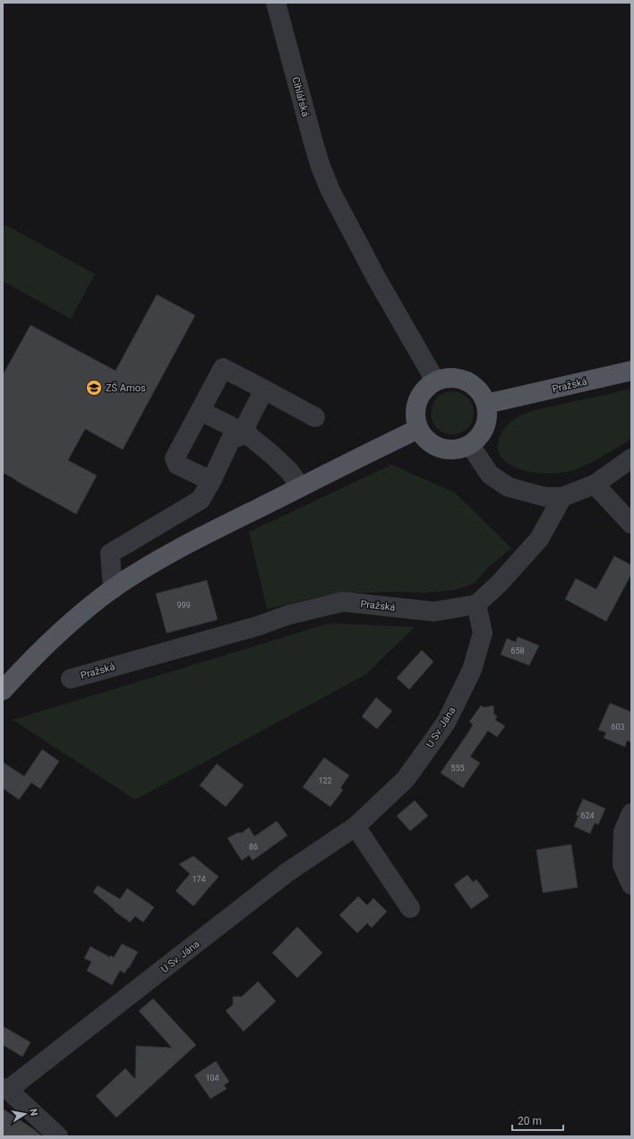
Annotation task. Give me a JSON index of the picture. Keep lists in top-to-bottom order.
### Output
{
  "streets": {
    "main road": ["Pražská"],
    "street": ["Cihlářská", "U Sv. Jána"]
  },
  "crossings": [
    ["Cihlářská", "Pražská"],
    ["Pražská", "U Sv. Jána"]
  ],
  "places": {
    "school or university": ["ZŠ Amos"]
  },
  "house_numbers": [
    "999",
    "658",
    "603",
    "555",
    "122",
    "624",
    "86",
    "174",
    "104"
  ],
  "scale_bar": "20 m",
  "north": "right"
}
